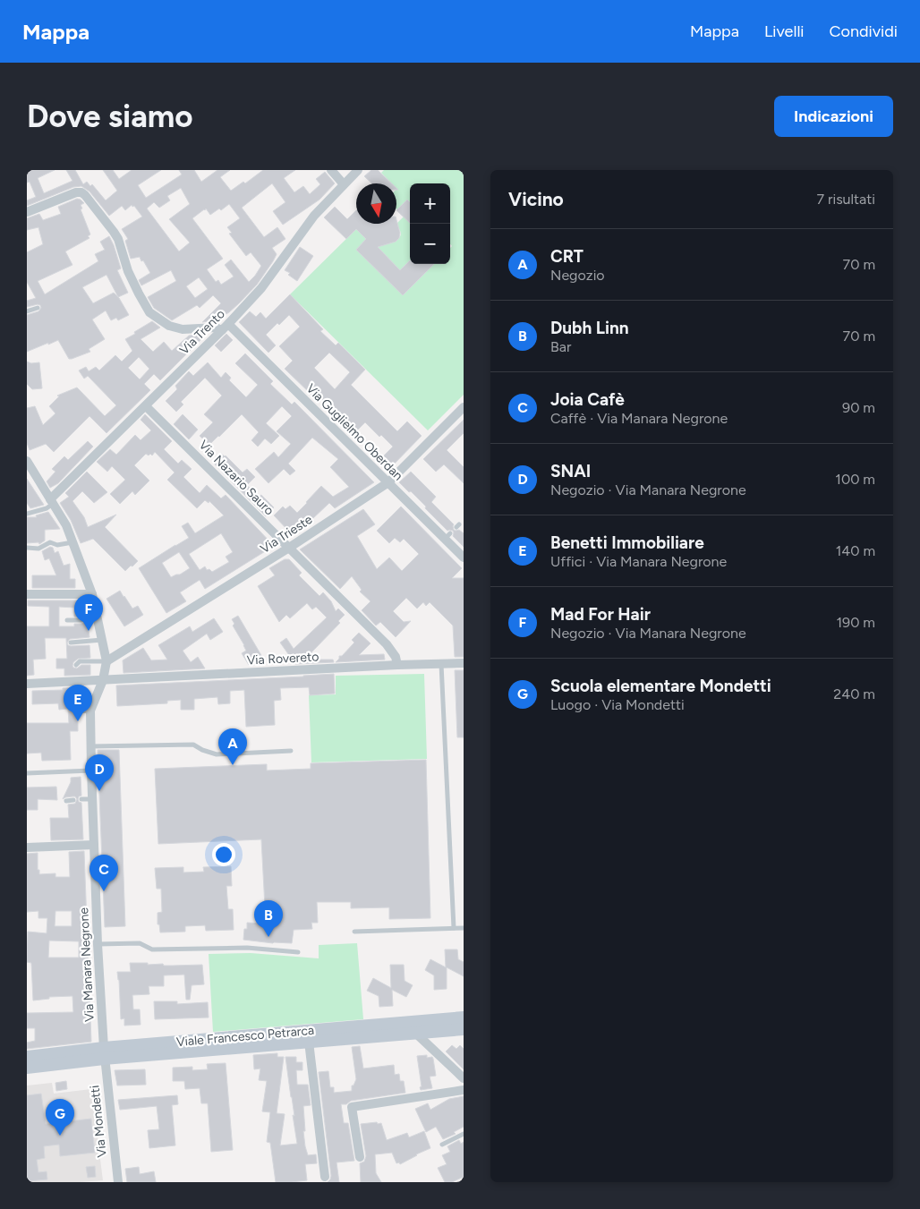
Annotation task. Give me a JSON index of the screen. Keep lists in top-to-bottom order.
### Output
{
  "streets": {
    "main road": ["Viale Francesco Petrarca"],
    "street": [
      "Via Trento",
      "Via Guglielmo Oberdan",
      "Via Nazario Sauro",
      "Via Trieste",
      "Via Rovereto",
      "Via Manara Negrone",
      "Via Mondetti"
    ]
  },
  "crossings": [
    ["Via Trento", "Via Guglielmo Oberdan"],
    ["Via Trento", "Via Nazario Sauro"],
    ["Via Trento", "Via Manara Negrone"],
    ["Via Guglielmo Oberdan", "Via Trieste"],
    ["Via Nazario Sauro", "Via Trieste"],
    ["Via Nazario Sauro", "Via Rovereto"],
    ["Via Trieste", "Via Manara Negrone"],
    ["Via Rovereto", "Via Manara Negrone"],
    ["Via Manara Negrone", "Viale Francesco Petrarca"],
    ["Via Manara Negrone", "Via Mondetti"],
    ["Viale Francesco Petrarca", "Via Mondetti"]
  ],
  "north": "bottom",
  "page": {
    "header": "Mappa",
    "nav": ["Mappa", "Livelli", "Condividi"],
    "buttons": "Indicazioni",
    "title": "Dove siamo",
    "heading": ["Vicino", "7 risultati"],
    "map_buttons": ["+", "−"],
    "list": [
      {
        "mark": "A",
        "name": "CRT",
        "note": "Negozio",
        "value": "70 m"
      },
      {
        "mark": "B",
        "name": "Dubh Linn",
        "note": "Bar",
        "value": "70 m"
      },
      {
        "mark": "C",
        "name": "Joia Cafè",
        "note": "Caffè · Via Manara Negrone",
        "value": "90 m"
      },
      {
        "mark": "D",
        "name": "SNAI",
        "note": "Negozio · Via Manara Negrone",
        "value": "100 m"
      },
      {
        "mark": "E",
        "name": "Benetti Immobiliare",
        "note": "Uffici · Via Manara Negrone",
        "value": "140 m"
      },
      {
        "mark": "F",
        "name": "Mad For Hair",
        "note": "Negozio · Via Manara Negrone",
        "value": "190 m"
      },
      {
        "mark": "G",
        "name": "Scuola elementare Mondetti",
        "note": "Luogo · Via Mondetti",
        "value": "240 m"
      }
    ],
    "pins": [
      "F",
      "E",
      "A",
      "D",
      "C",
      "B",
      "G"
    ]
  }
}
